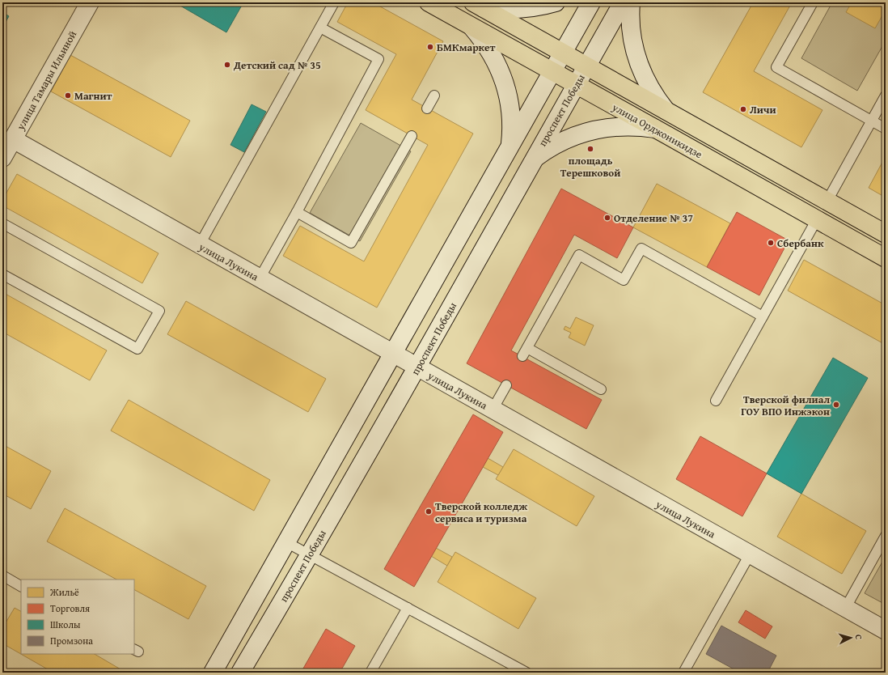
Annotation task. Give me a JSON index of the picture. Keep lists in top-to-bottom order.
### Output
{
  "streets": {
    "main road": [
      "улица Тамары Ильиной",
      "проспект Победы",
      "улица Орджоникидзе",
      "улица Лукина"
    ]
  },
  "crossings": [
    ["улица Тамары Ильиной", "улица Лукина"],
    ["проспект Победы", "улица Орджоникидзе"],
    ["проспект Победы", "улица Лукина"]
  ],
  "places": [
    "БМКмаркет",
    "Детский сад № 35",
    "Магнит",
    "Личи",
    "площадь Терешковой",
    "Отделение № 37",
    "Сбербанк",
    "Тверской филиал ГОУ ВПО Инжэкон",
    "Тверской колледж сервиса и туризма"
  ],
  "legend": [
    "Жильё",
    "Торговля",
    "Школы",
    "Промзона"
  ],
  "north": "right"
}
